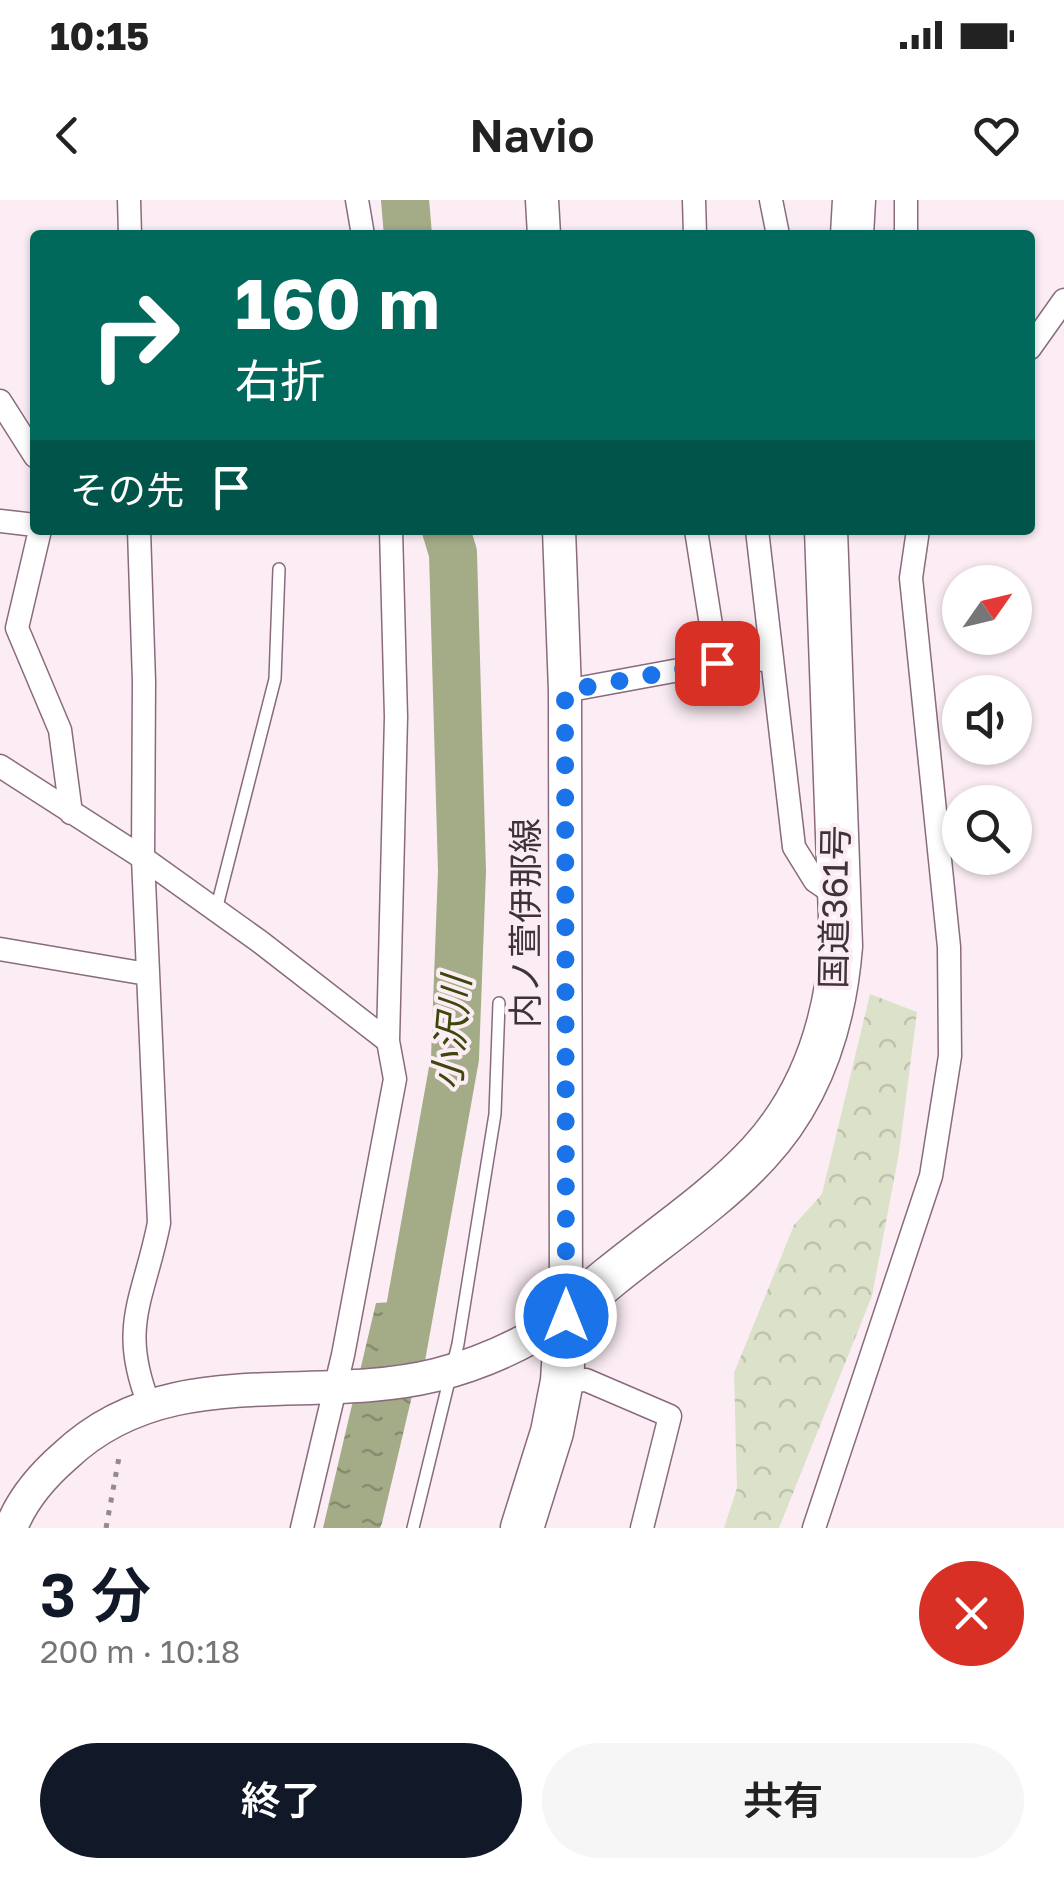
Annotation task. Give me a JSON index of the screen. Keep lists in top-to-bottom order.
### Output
{
  "streets": {
    "highway": ["国道361号"],
    "main road": ["内ノ萱伊那線"]
  },
  "crossings": [
    ["国道361号", "内ノ萱伊那線"]
  ],
  "water": ["小沢川"],
  "north": "top right",
  "page": {
    "status": "10:15",
    "header": "Navio",
    "turn": ["160 m", "右折"],
    "then": "その先",
    "heading": ["3 分", "200 m · 10:18"],
    "buttons": ["終了", "共有"]
  }
}
